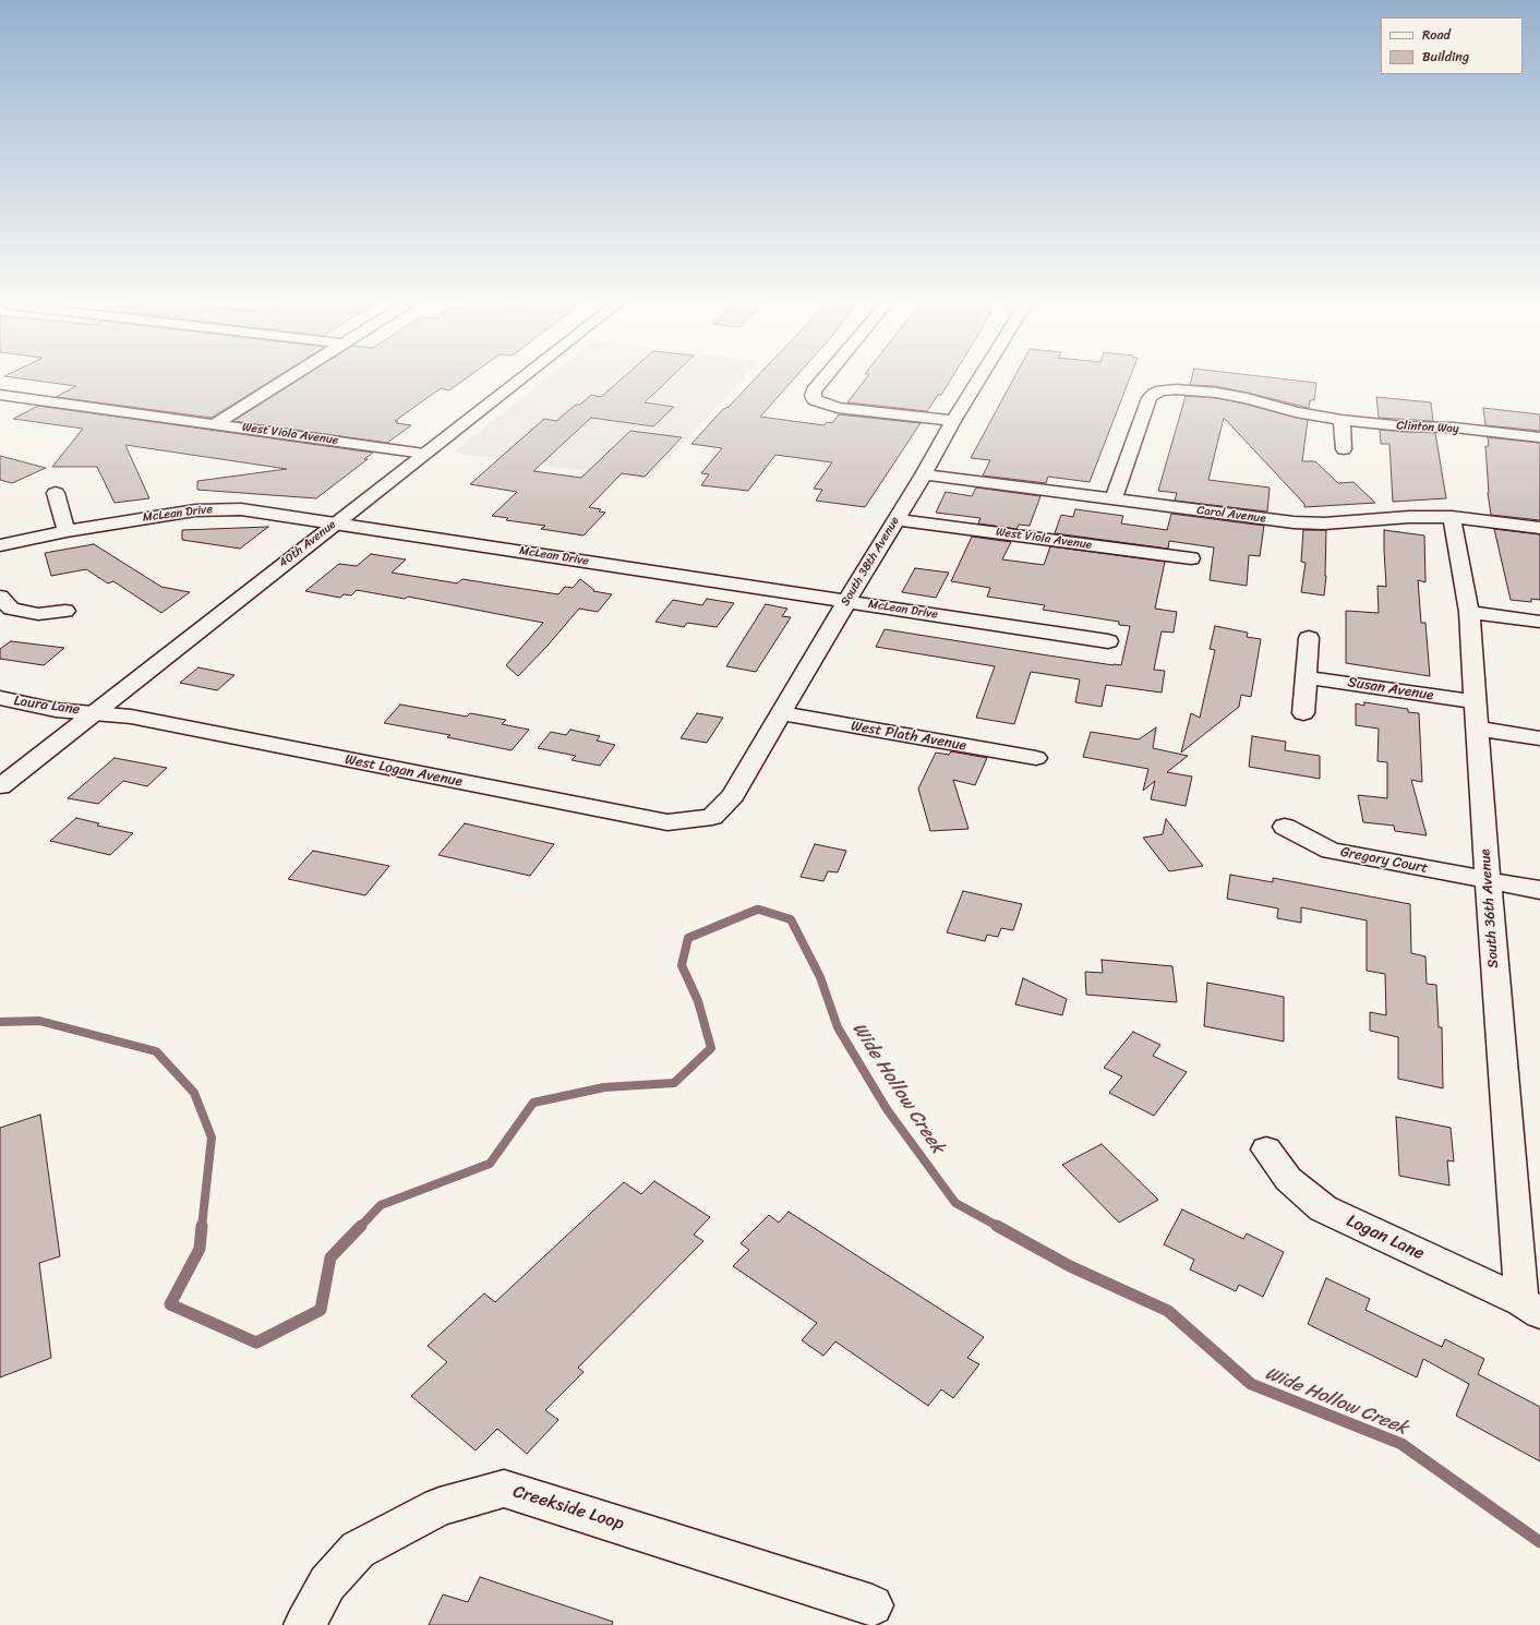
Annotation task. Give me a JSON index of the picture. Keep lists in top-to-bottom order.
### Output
{
  "streets": {
    "street": [
      "Clinton Way",
      "West Viola Avenue",
      "McLean Drive",
      "Carol Avenue",
      "40th Avenue",
      "South 38th Avenue",
      "Susan Avenue",
      "Laura Lane",
      "West Plath Avenue",
      "West Logan Avenue",
      "Gregory Court",
      "South 36th Avenue",
      "Logan Lane",
      "Creekside Loop"
    ]
  },
  "crossings": [
    ["Clinton Way", "Carol Avenue"],
    ["West Viola Avenue", "40th Avenue"],
    ["West Viola Avenue", "South 38th Avenue"],
    ["McLean Drive", "40th Avenue"],
    ["McLean Drive", "South 38th Avenue"],
    ["Carol Avenue", "South 38th Avenue"],
    ["Carol Avenue", "South 36th Avenue"],
    ["40th Avenue", "Laura Lane"],
    ["40th Avenue", "West Logan Avenue"],
    ["South 38th Avenue", "West Plath Avenue"],
    ["South 38th Avenue", "West Logan Avenue"],
    ["Susan Avenue", "South 36th Avenue"],
    ["Laura Lane", "West Logan Avenue"],
    ["Gregory Court", "South 36th Avenue"],
    ["South 36th Avenue", "Logan Lane"]
  ],
  "water": ["Wide Hollow Creek"],
  "legend": ["Road", "Building"]
}
